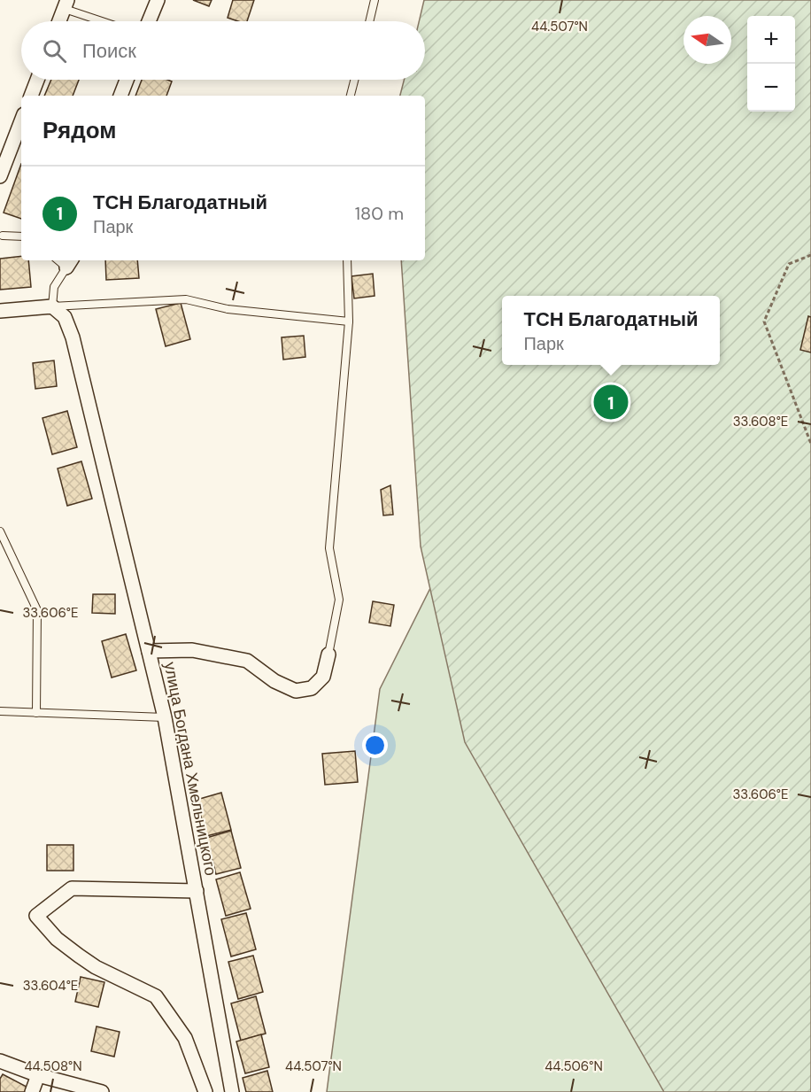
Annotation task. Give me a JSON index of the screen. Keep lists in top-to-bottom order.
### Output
{
  "streets": {
    "street": ["улица Богдана Хмельницкого"]
  },
  "north": "left",
  "page": {
    "map_buttons": ["+", "−"],
    "search": "Поиск",
    "heading": "Рядом",
    "list": [
      {
        "mark": "1",
        "name": "ТСН Благодатный",
        "note": "Парк",
        "value": "180 m"
      }
    ],
    "popup": ["ТСН Благодатный", "Парк"],
    "pins": "1"
  },
  "coordinates": [
    "44.507°N",
    "33.608°E",
    "33.606°E",
    "33.604°E",
    "44.508°N",
    "44.506°N"
  ]
}
